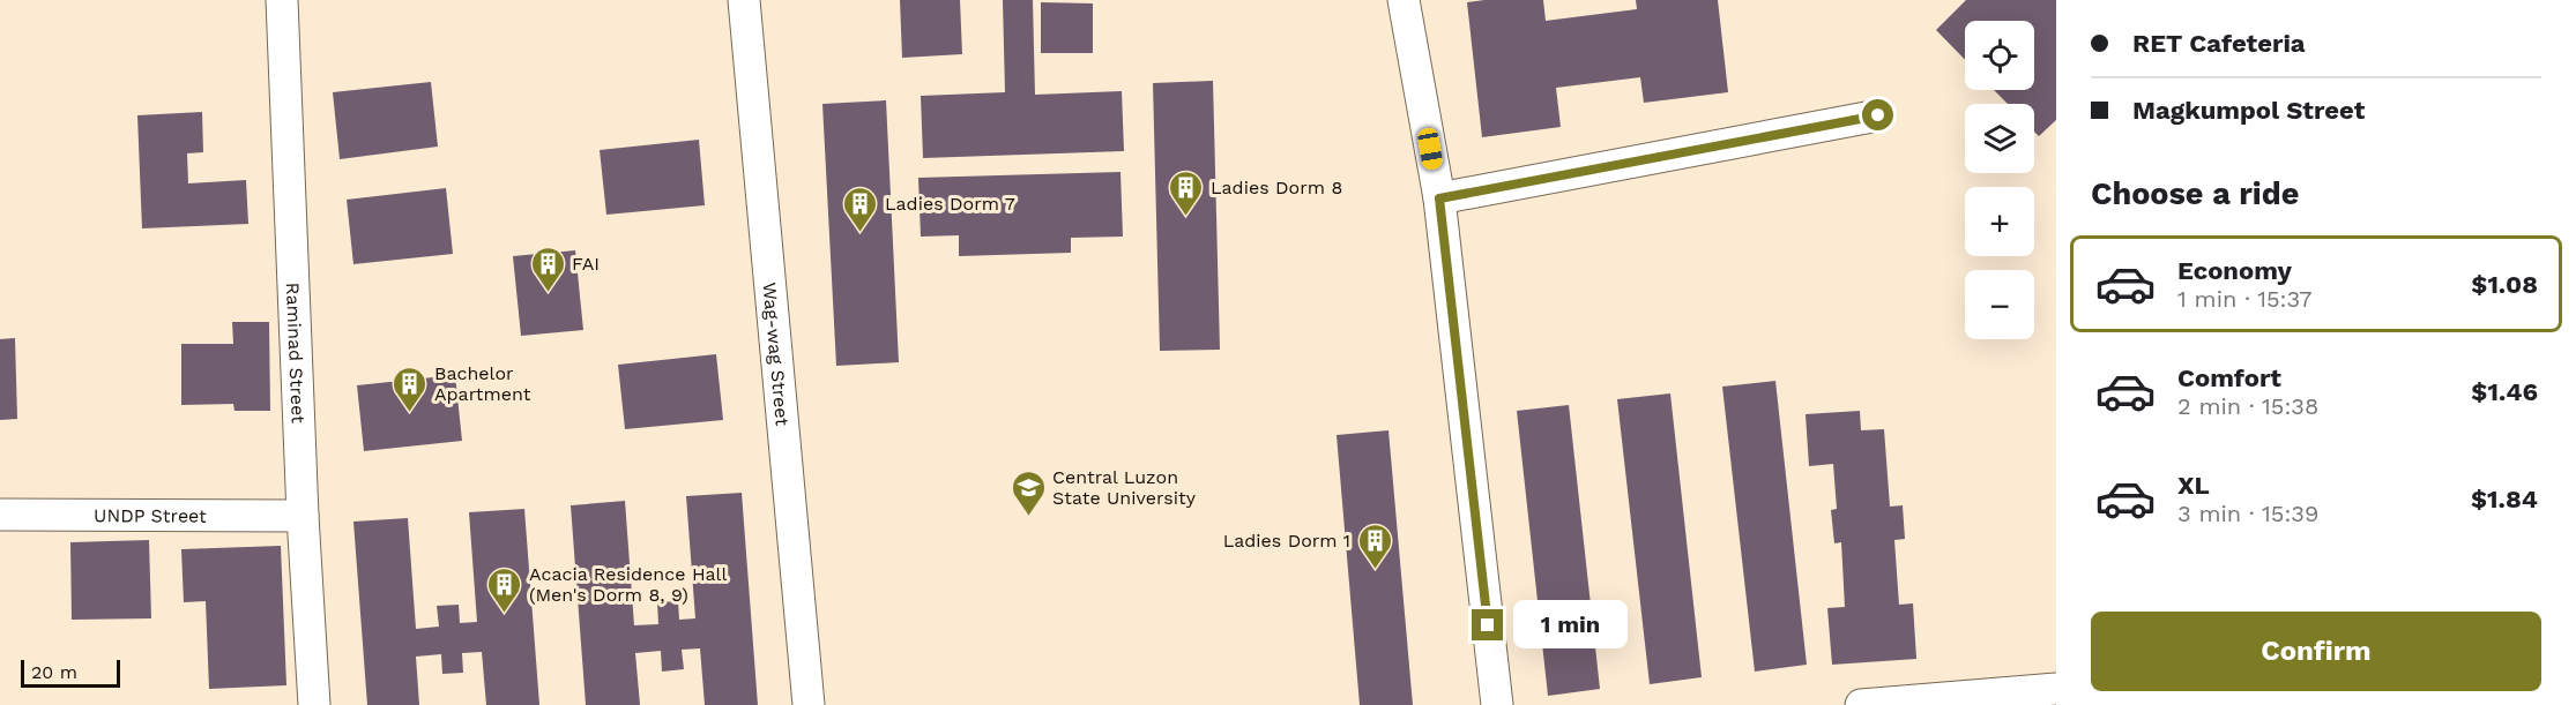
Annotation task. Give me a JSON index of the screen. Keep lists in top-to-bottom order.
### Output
{
  "streets": {
    "street": ["Wag-wag Street", "Raminad Street", "UNDP Street"]
  },
  "crossings": [
    ["Raminad Street", "UNDP Street"]
  ],
  "places": {
    "building": [
      "Ladies Dorm 8",
      "Ladies Dorm 7",
      "FAI",
      "Bachelor Apartment",
      "Ladies Dorm 1",
      "Acacia Residence Hall (Men's Dorm 8, 9)"
    ],
    "school or university": ["Central Luzon State University"]
  },
  "scale_bar": "20 m",
  "page": {
    "banner": ["RET Cafeteria", "Magkumpol Street"],
    "map_buttons": ["+", "−"],
    "heading": "Choose a ride",
    "list": [
      {
        "name": "Economy",
        "note": "1 min · 15:37",
        "value": "$1.08"
      },
      {
        "name": "Comfort",
        "note": "2 min · 15:38",
        "value": "$1.46"
      },
      {
        "name": "XL",
        "note": "3 min · 15:39",
        "value": "$1.84"
      }
    ],
    "buttons": "Confirm",
    "bubble": "1 min",
    "scale": "20 m"
  }
}
